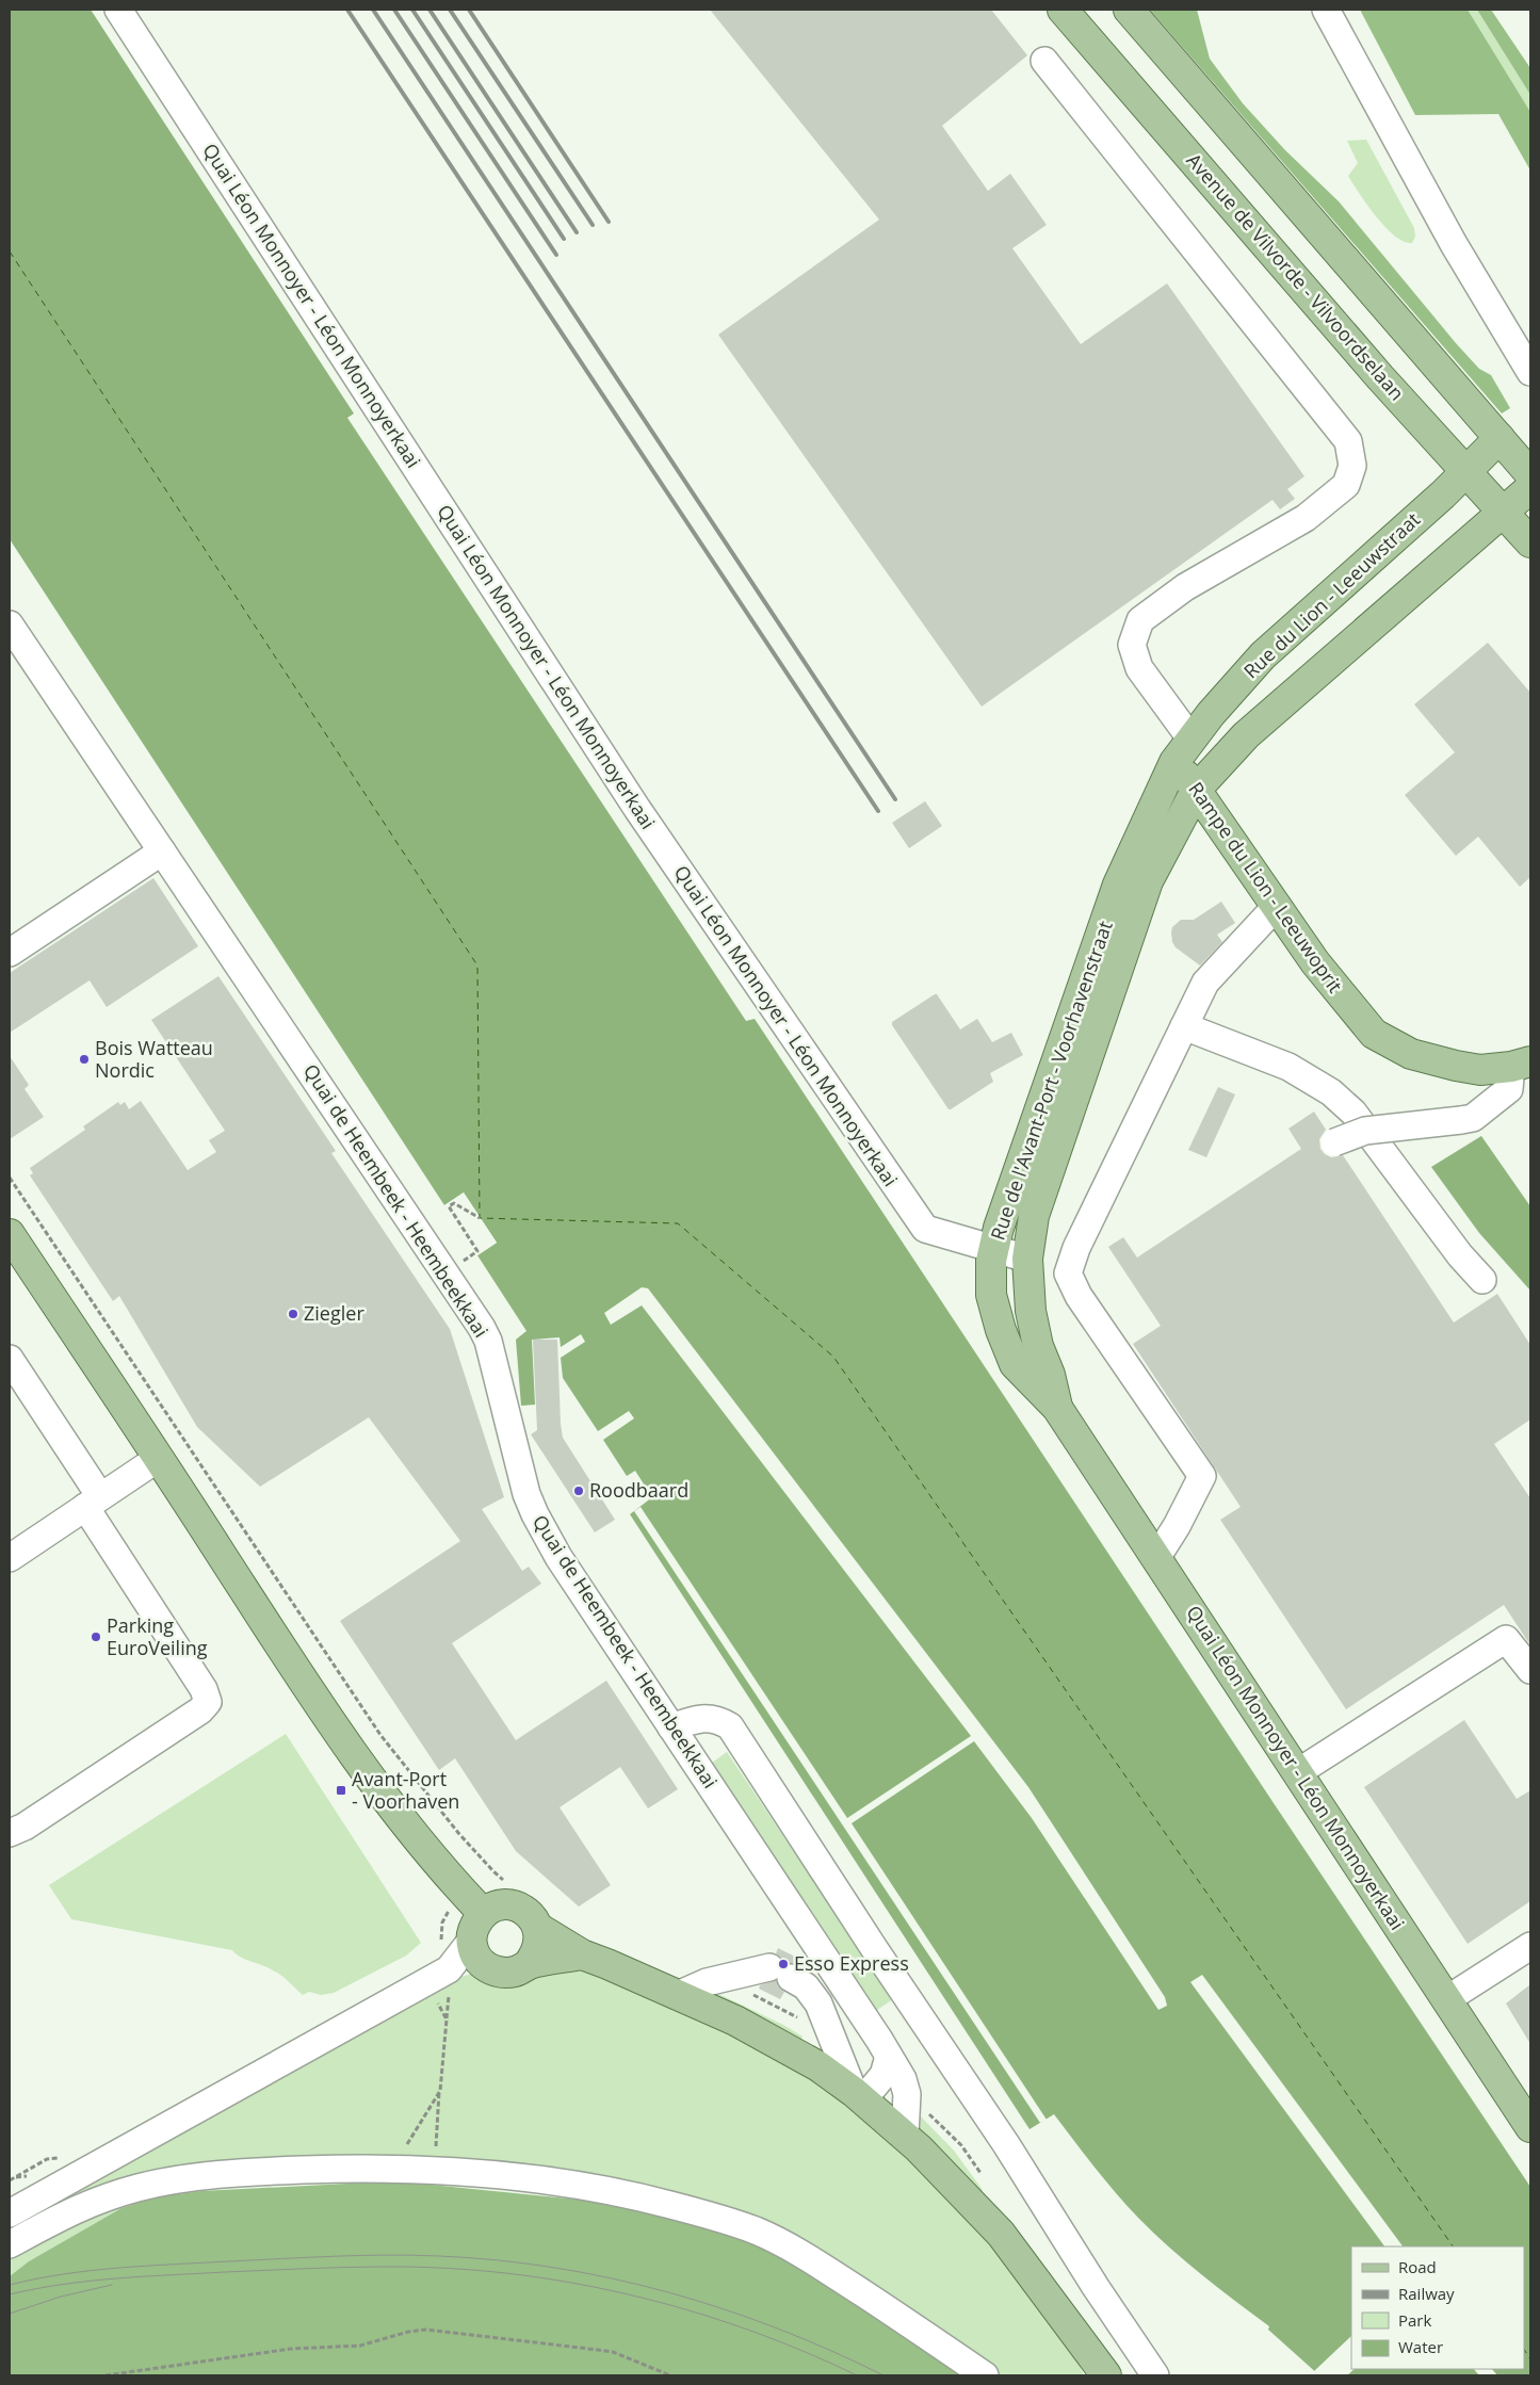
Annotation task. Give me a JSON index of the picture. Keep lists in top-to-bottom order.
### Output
{
  "streets": {
    "main road": [
      "Avenue de Vilvorde - Vilvoordselaan",
      "Quai Léon Monnoyer - Léon Monnoyerkaai",
      "Rue du Lion - Leeuwstraat",
      "Rampe du Lion - Leeuwoprit",
      "Rue de l'Avant-Port - Voorhavenstraat"
    ],
    "street": ["Quai de Heembeek - Heembeekkaai"]
  },
  "crossings": [
    ["Avenue de Vilvorde - Vilvoordselaan", "Rue du Lion - Leeuwstraat"],
    ["Quai Léon Monnoyer - Léon Monnoyerkaai", "Rue de l'Avant-Port - Voorhavenstraat"],
    ["Rue du Lion - Leeuwstraat", "Rampe du Lion - Leeuwoprit"],
    ["Rue du Lion - Leeuwstraat", "Rue de l'Avant-Port - Voorhavenstraat"],
    ["Rampe du Lion - Leeuwoprit", "Rue de l'Avant-Port - Voorhavenstraat"]
  ],
  "places": {
    "other": [
      "Bois Watteau Nordic",
      "Ziegler",
      "Roodbaard",
      "Parking EuroVeiling",
      "Esso Express"
    ],
    "transit": ["Avant-Port - Voorhaven"]
  },
  "legend": [
    "Road",
    "Railway",
    "Park",
    "Water"
  ]
}
